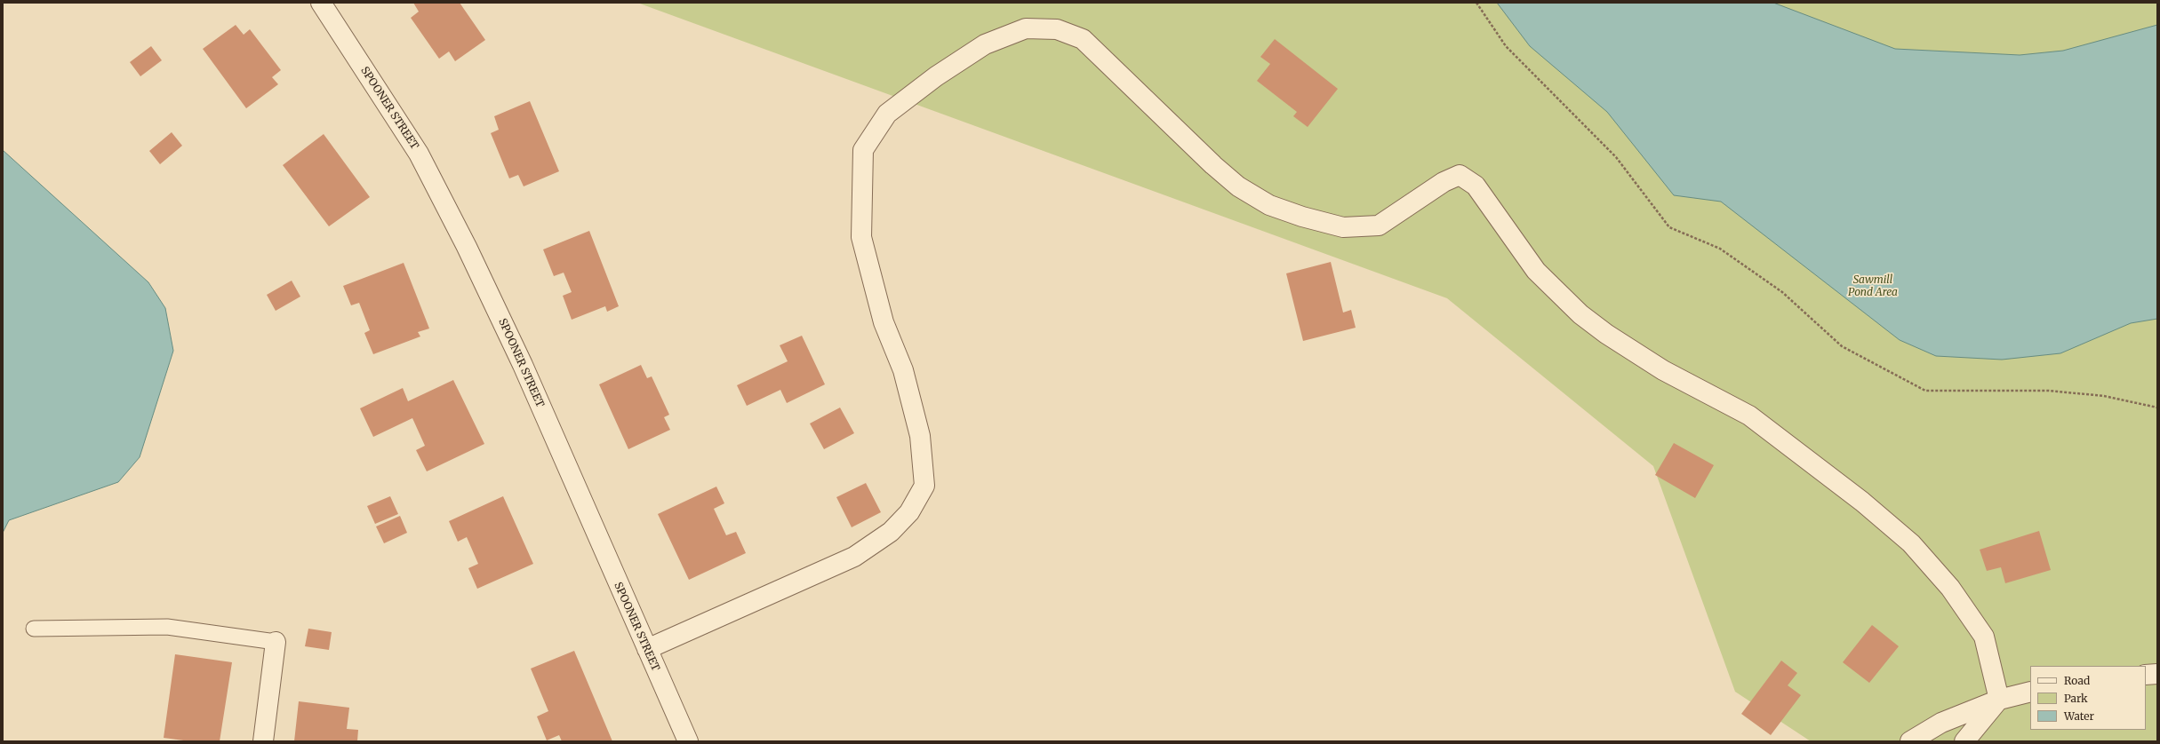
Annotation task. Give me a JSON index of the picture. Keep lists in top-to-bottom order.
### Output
{
  "streets": {
    "street": ["SPOONER STREET"]
  },
  "parks": ["Sawmill Pond Area"],
  "legend": ["Road", "Park", "Water"]
}
